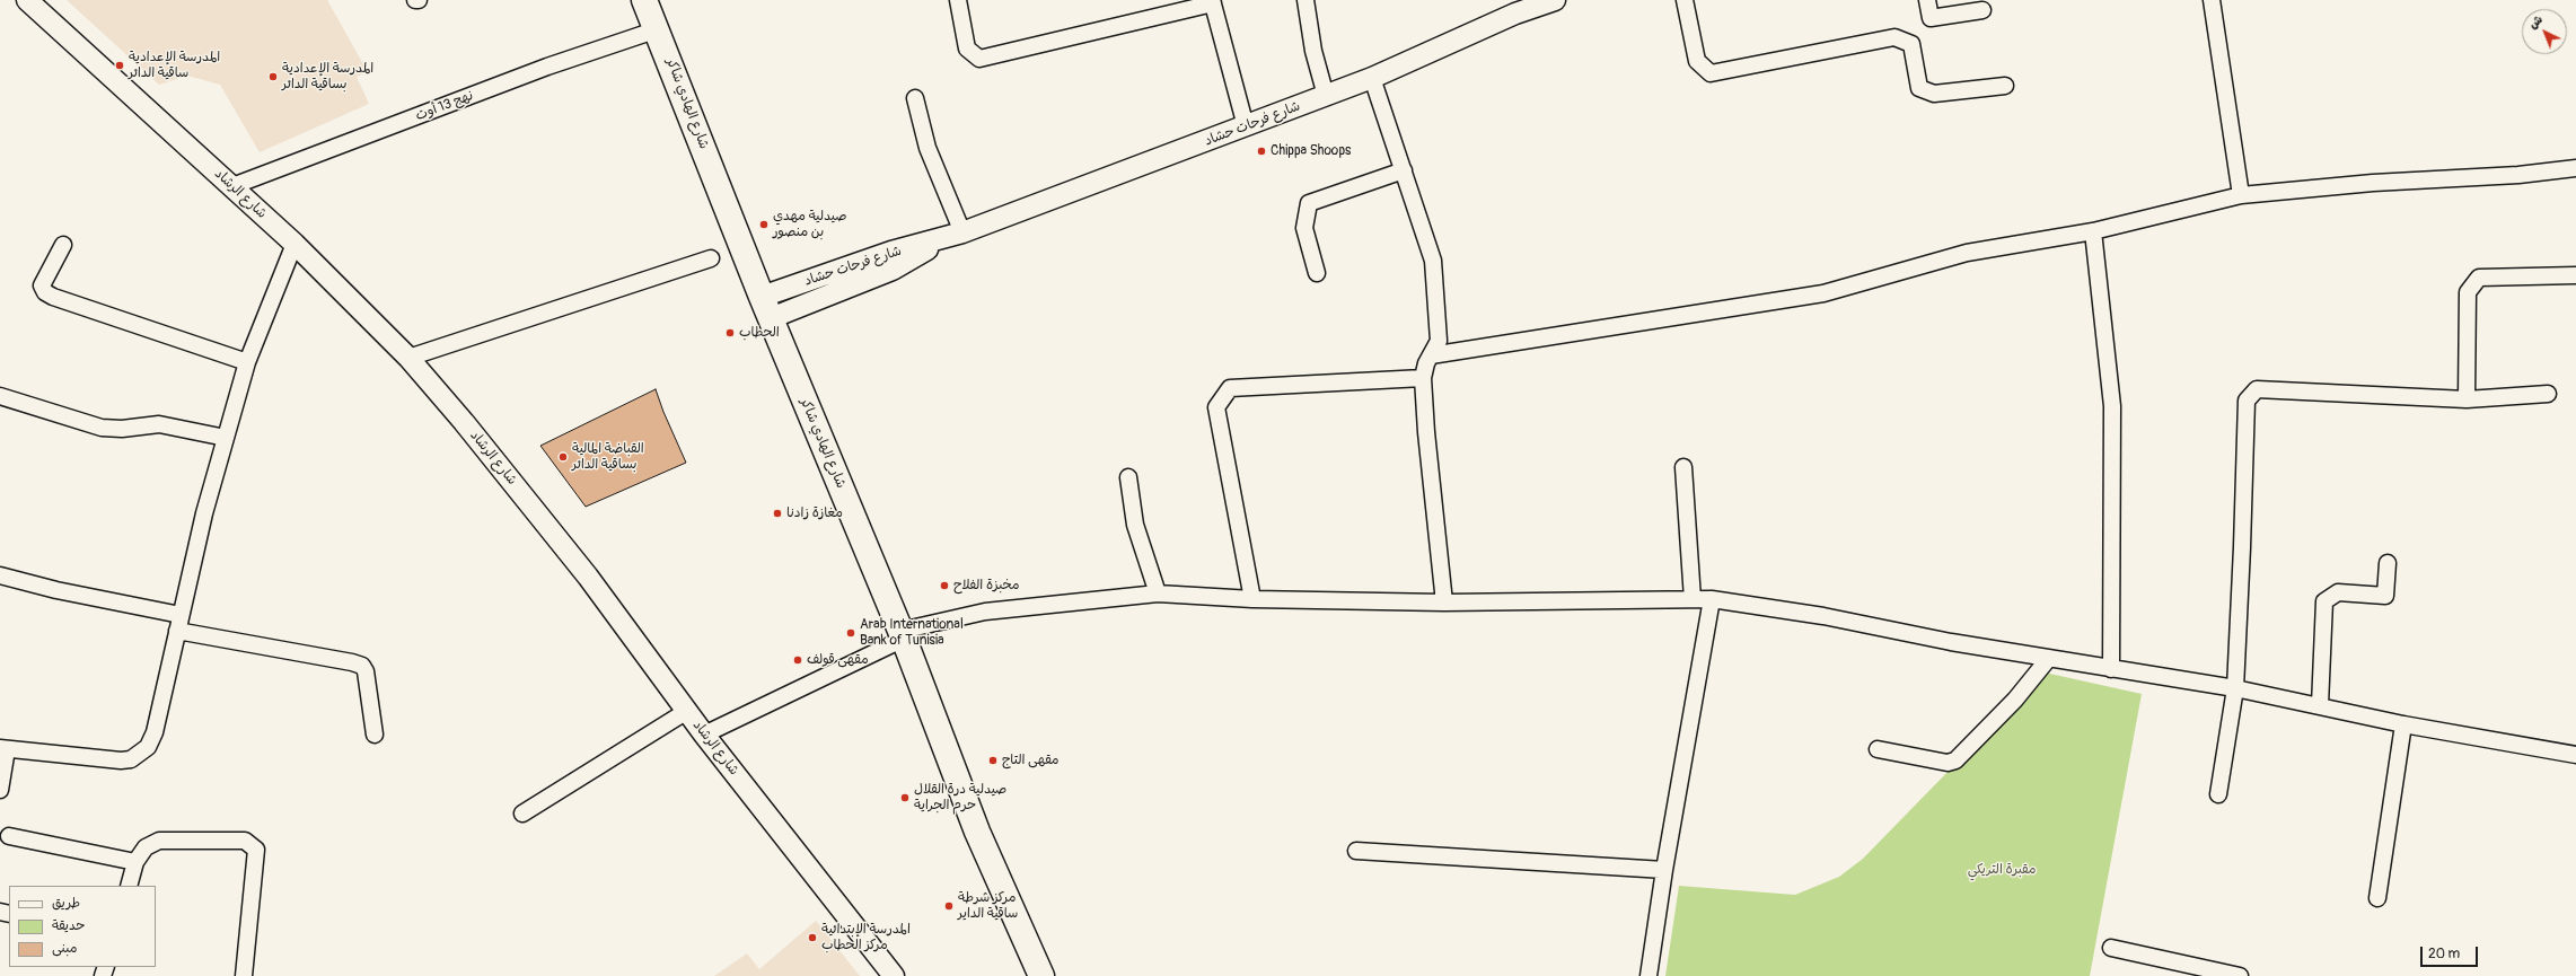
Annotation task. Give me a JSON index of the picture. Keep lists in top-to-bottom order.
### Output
{
  "streets": {
    "main road": ["شارع الهادي شاكر"],
    "street": ["نهج 13 أوت", "شارع فرحات حشاد", "شارع الرشاد"]
  },
  "crossings": [
    ["شارع الهادي شاكر", "نهج 13 أوت"],
    ["شارع الهادي شاكر", "شارع فرحات حشاد"],
    ["نهج 13 أوت", "شارع الرشاد"]
  ],
  "parks": ["مقبرة التريكي"],
  "places": [
    "المدرسة الإعدادية ساقية الدائر",
    "المدرسة الإعدادية بساقية الدائر",
    "Chippa Shoops",
    "صيدلية مهدي بن منصور",
    "الحطاب",
    "القباضة المالية بساقية الدائر",
    "مغازة زادنا",
    "مخبزة الفلاح",
    "Arab International Bank of Tunisia",
    "مقهى قولف",
    "مقهى التاج",
    "صيدلية درة القلال حرم الجراية",
    "مركز شرطة ساقية الداير",
    "المدرسة الإبتدائية مركز الحطاب"
  ],
  "legend": ["طريق", "حديقة", "مبنى"],
  "scale_bar": "20 m",
  "north": "top left"
}
